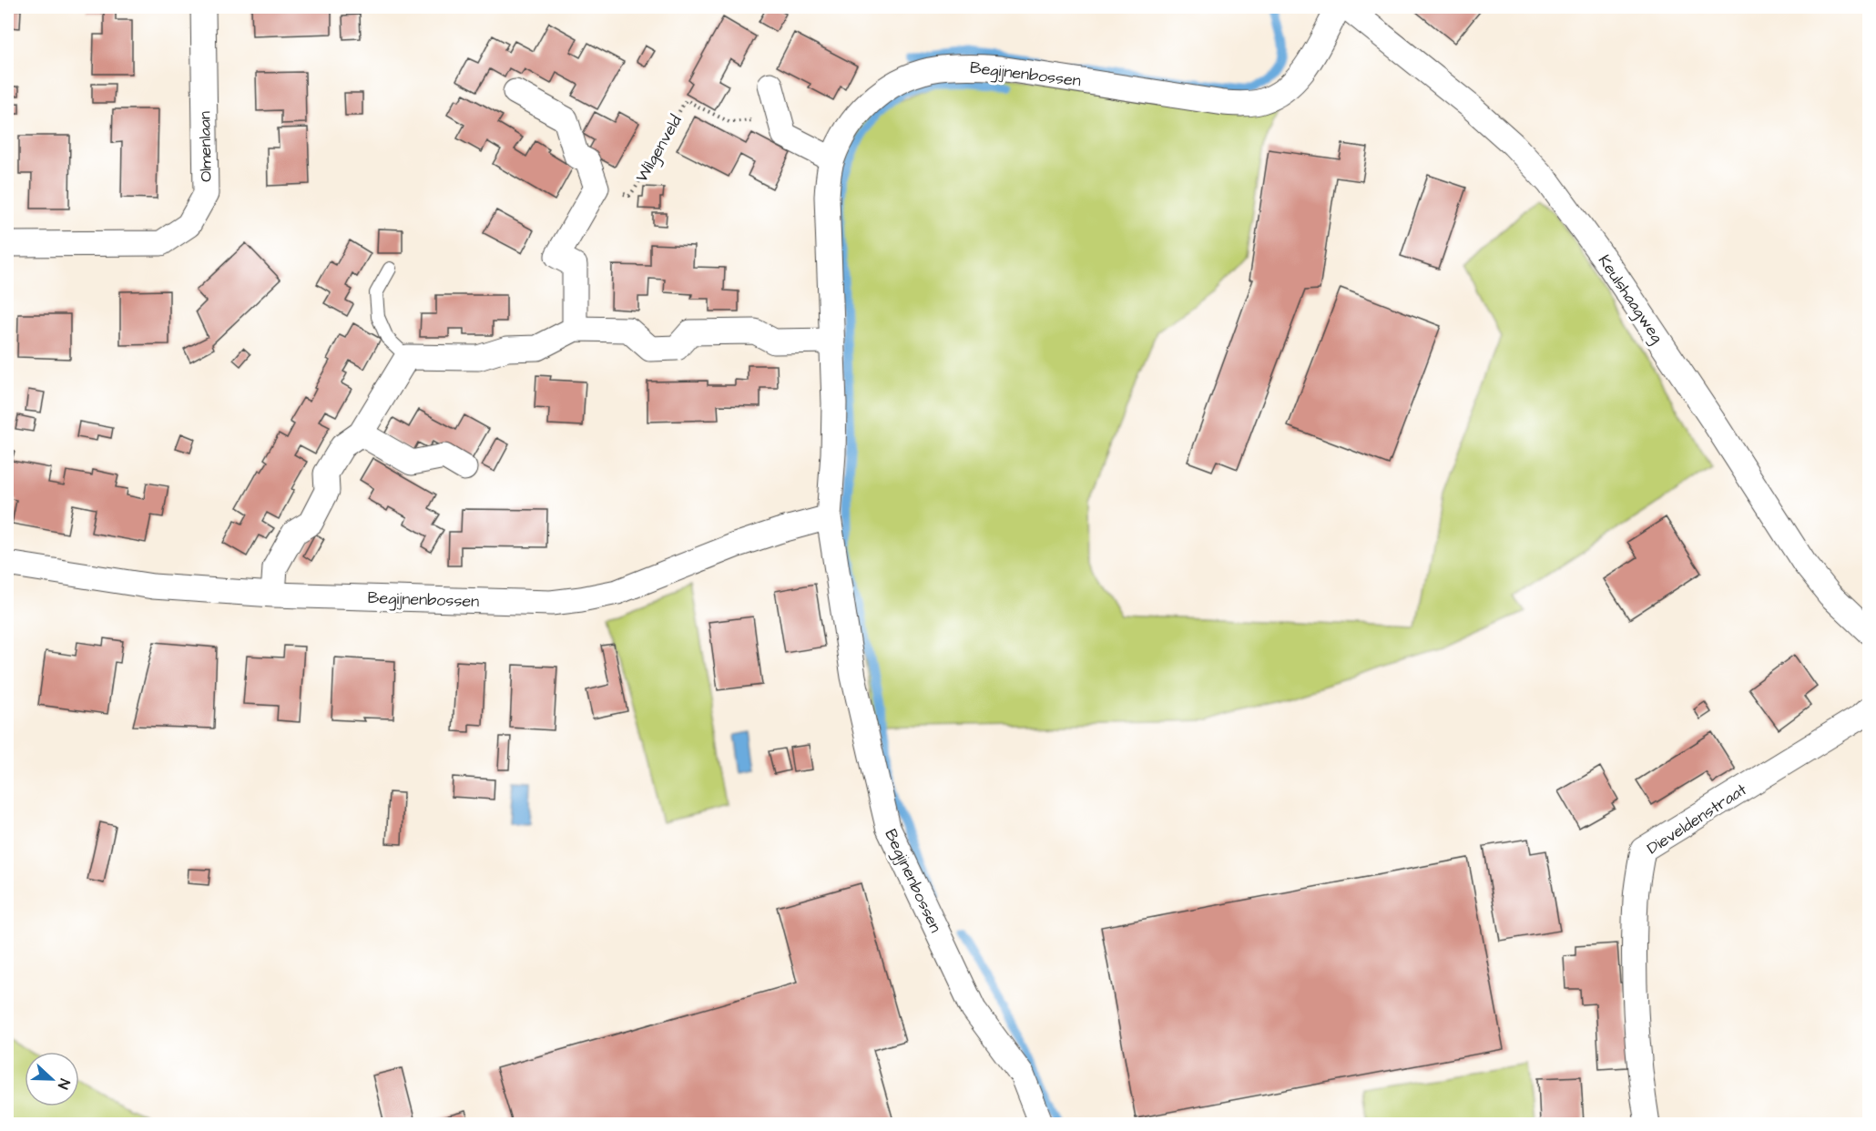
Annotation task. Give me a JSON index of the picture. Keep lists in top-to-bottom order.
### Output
{
  "streets": {
    "street": [
      "Begijnenbossen",
      "Olmenlaan",
      "Keulshaagweg",
      "Dieveldenstraat"
    ],
    "path": ["Wilgenveld"]
  },
  "north": "right"
}
